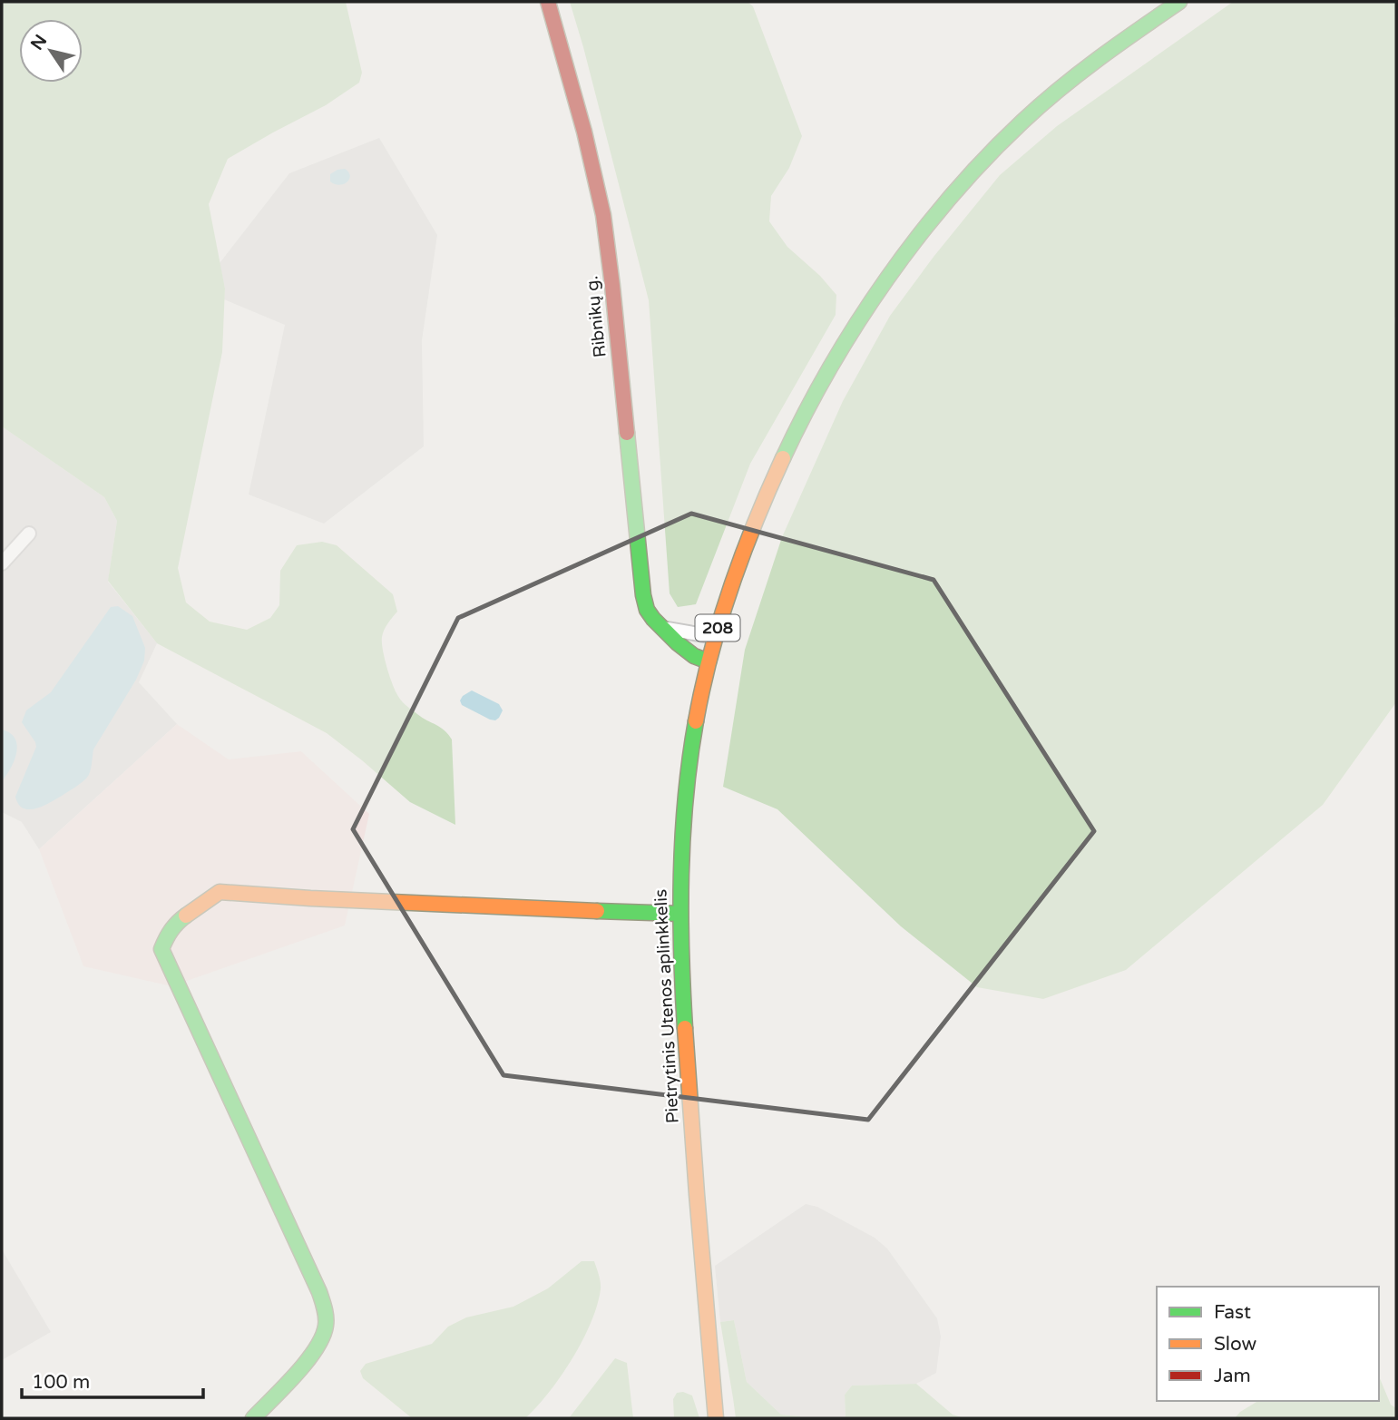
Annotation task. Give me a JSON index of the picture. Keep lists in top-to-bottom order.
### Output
{
  "streets": {
    "main road": ["Ribnikų g.", "208", "Pietrytinis Utenos aplinkkelis"]
  },
  "crossings": [
    ["Ribnikų g.", "Pietrytinis Utenos aplinkkelis"]
  ],
  "legend": ["Fast", "Slow", "Jam"],
  "scale_bar": "100 m",
  "north": "top left"
}
